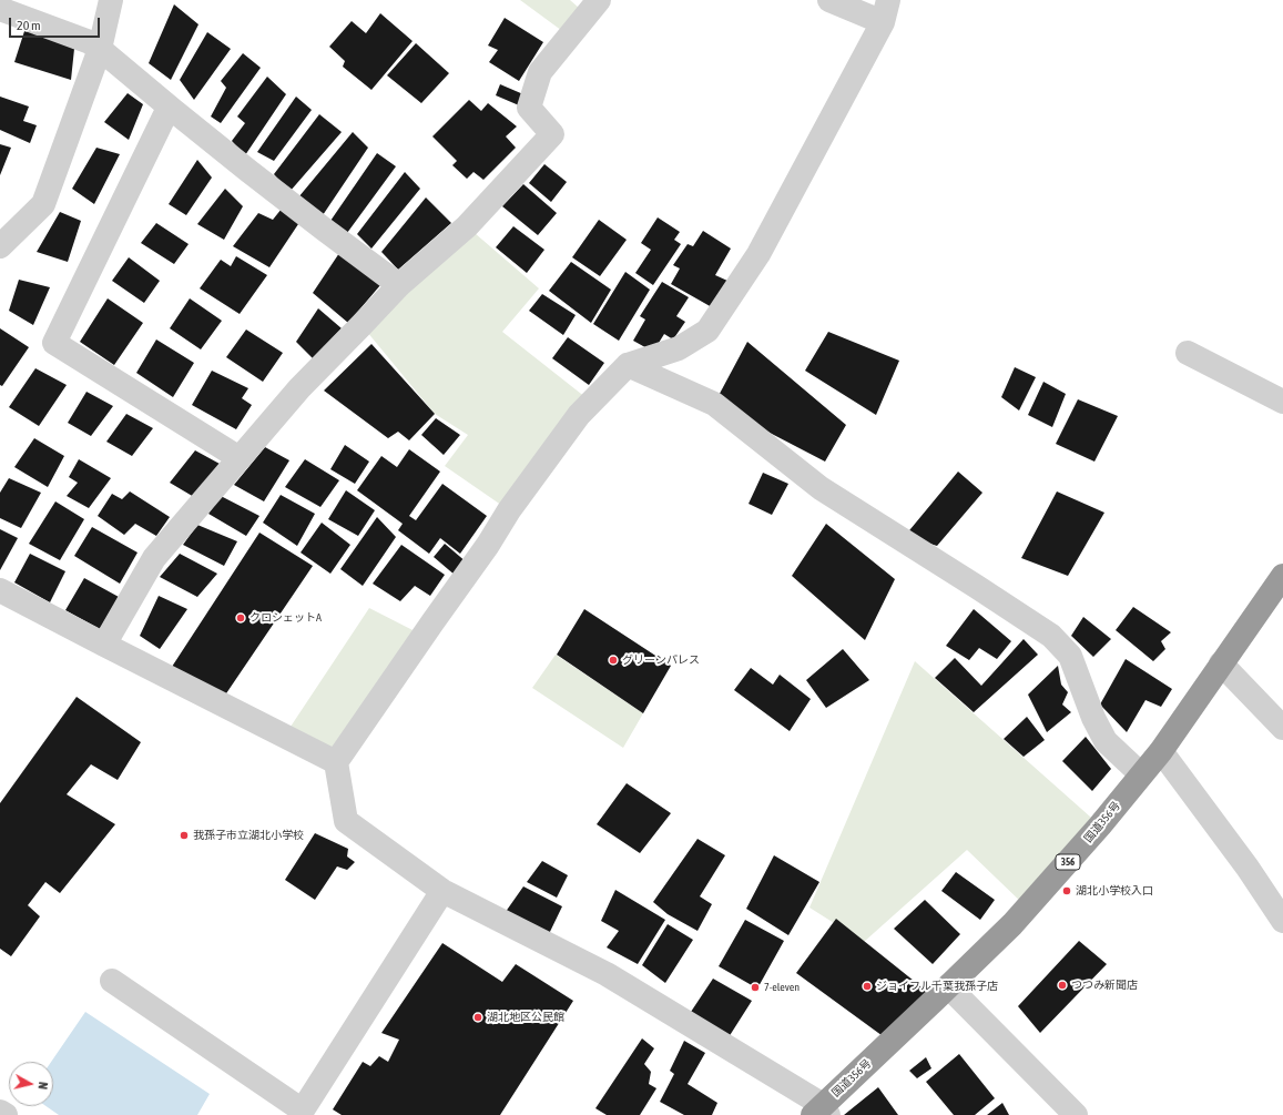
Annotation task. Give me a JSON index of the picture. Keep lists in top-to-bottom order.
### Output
{
  "streets": {
    "highway": ["国道356号", "356"]
  },
  "places": [
    "クロシェットA",
    "グリーンパレス",
    "我孫子市立湖北小学校",
    "湖北小学校入口",
    "つつみ新聞店",
    "ジョイフル千葉我孫子店",
    "7-eleven",
    "湖北地区公民館"
  ],
  "scale_bar": "20 m",
  "north": "right"
}
